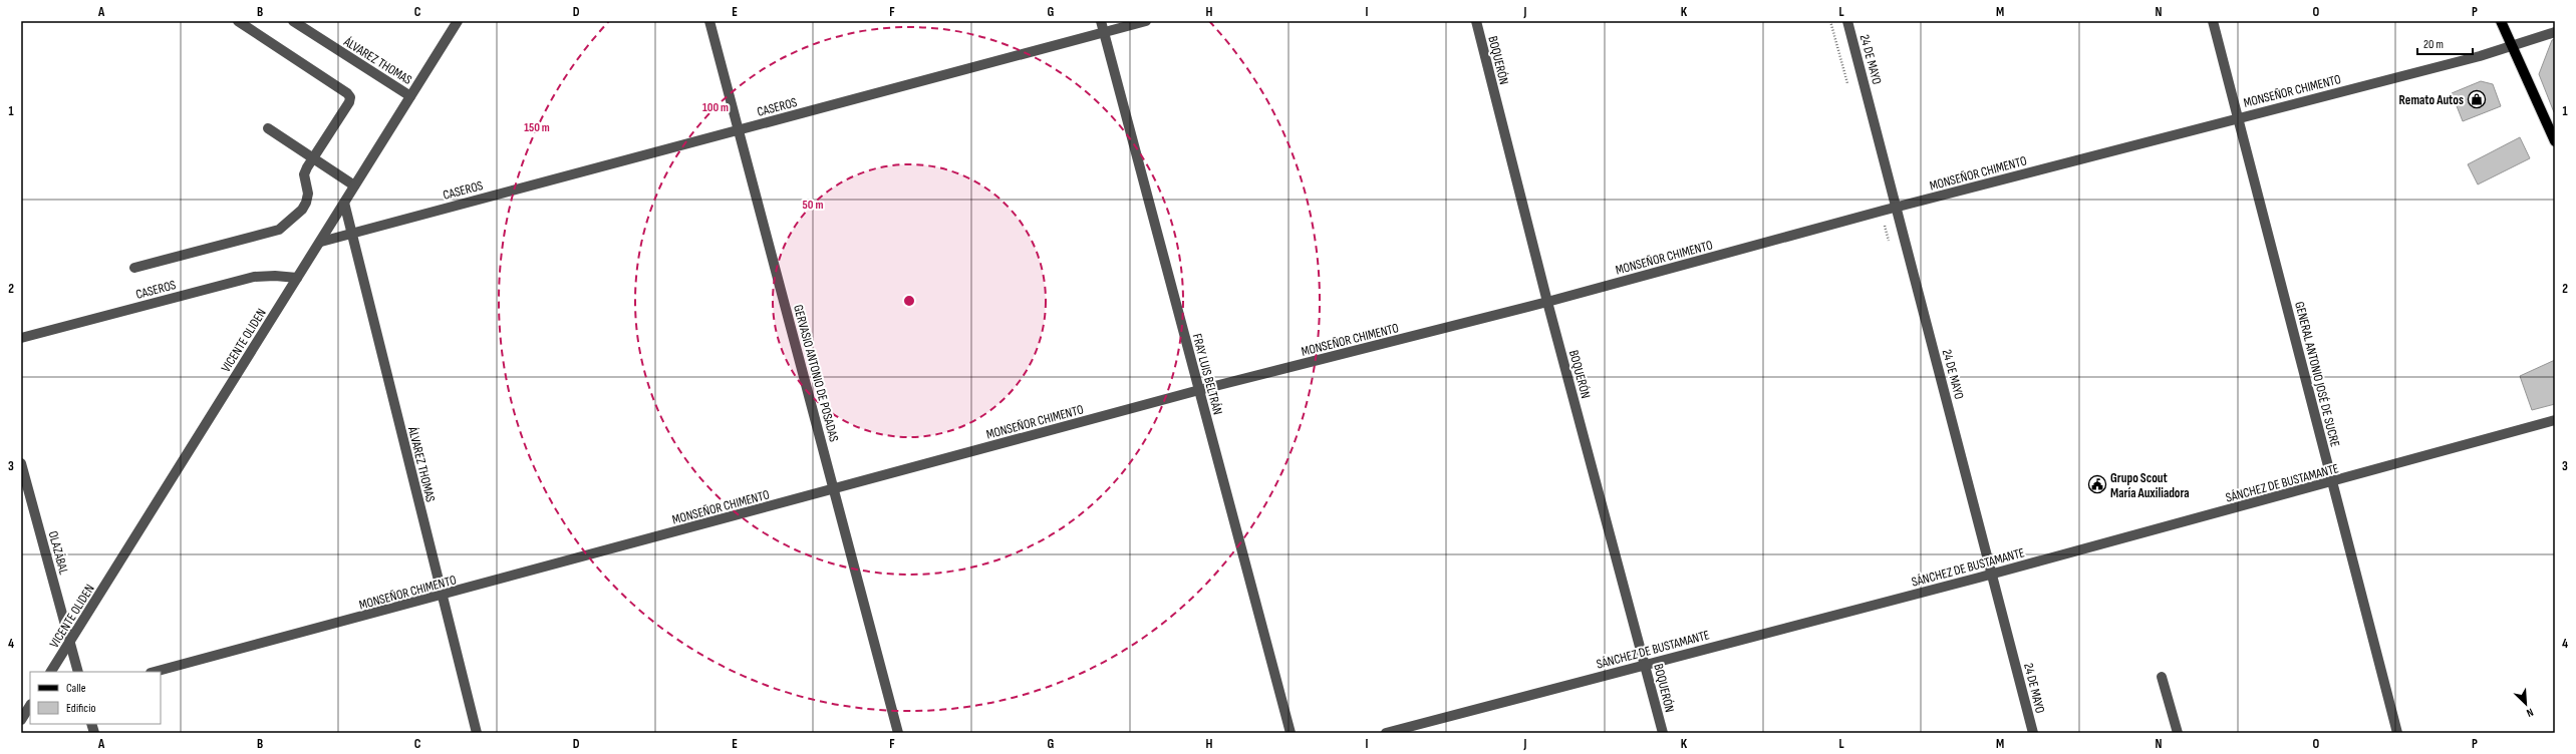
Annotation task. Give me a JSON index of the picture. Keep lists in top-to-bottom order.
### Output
{
  "streets": {
    "street": [
      "24 DE MAYO",
      "ÁLVAREZ THOMAS",
      "BOQUERÓN",
      "MONSEÑOR CHIMENTO",
      "CASEROS",
      "VICENTE OLIDEN",
      "GERVASIO ANTONIO DE POSADAS",
      "FRAY LUIS BELTRÁN",
      "GENERAL ANTONIO JOSÉ DE SUCRE",
      "SÁNCHEZ DE BUSTAMANTE",
      "OLAZÁBAL"
    ]
  },
  "crossings": [
    ["24 DE MAYO", "MONSEÑOR CHIMENTO"],
    ["24 DE MAYO", "SÁNCHEZ DE BUSTAMANTE"],
    ["ÁLVAREZ THOMAS", "MONSEÑOR CHIMENTO"],
    ["ÁLVAREZ THOMAS", "CASEROS"],
    ["ÁLVAREZ THOMAS", "VICENTE OLIDEN"],
    ["BOQUERÓN", "MONSEÑOR CHIMENTO"],
    ["BOQUERÓN", "SÁNCHEZ DE BUSTAMANTE"],
    ["MONSEÑOR CHIMENTO", "GERVASIO ANTONIO DE POSADAS"],
    ["MONSEÑOR CHIMENTO", "FRAY LUIS BELTRÁN"],
    ["MONSEÑOR CHIMENTO", "GENERAL ANTONIO JOSÉ DE SUCRE"],
    ["CASEROS", "VICENTE OLIDEN"],
    ["CASEROS", "GERVASIO ANTONIO DE POSADAS"],
    ["CASEROS", "FRAY LUIS BELTRÁN"],
    ["VICENTE OLIDEN", "OLAZÁBAL"],
    ["GENERAL ANTONIO JOSÉ DE SUCRE", "SÁNCHEZ DE BUSTAMANTE"]
  ],
  "places": {
    "shop": ["Remato Autos"],
    "public building": ["Grupo Scout María Auxiliadora"]
  },
  "legend": ["Calle", "Edificio"],
  "scale_bar": "20 m",
  "north": "bottom right",
  "grid": {
    "columns": [
      "A",
      "B",
      "C",
      "D",
      "E",
      "F",
      "G",
      "H",
      "I",
      "J",
      "K",
      "L",
      "M",
      "N",
      "O",
      "P"
    ],
    "rows": [
      "1",
      "2",
      "3",
      "4"
    ]
  },
  "rings": ["100 m", "150 m", "50 m"]
}
